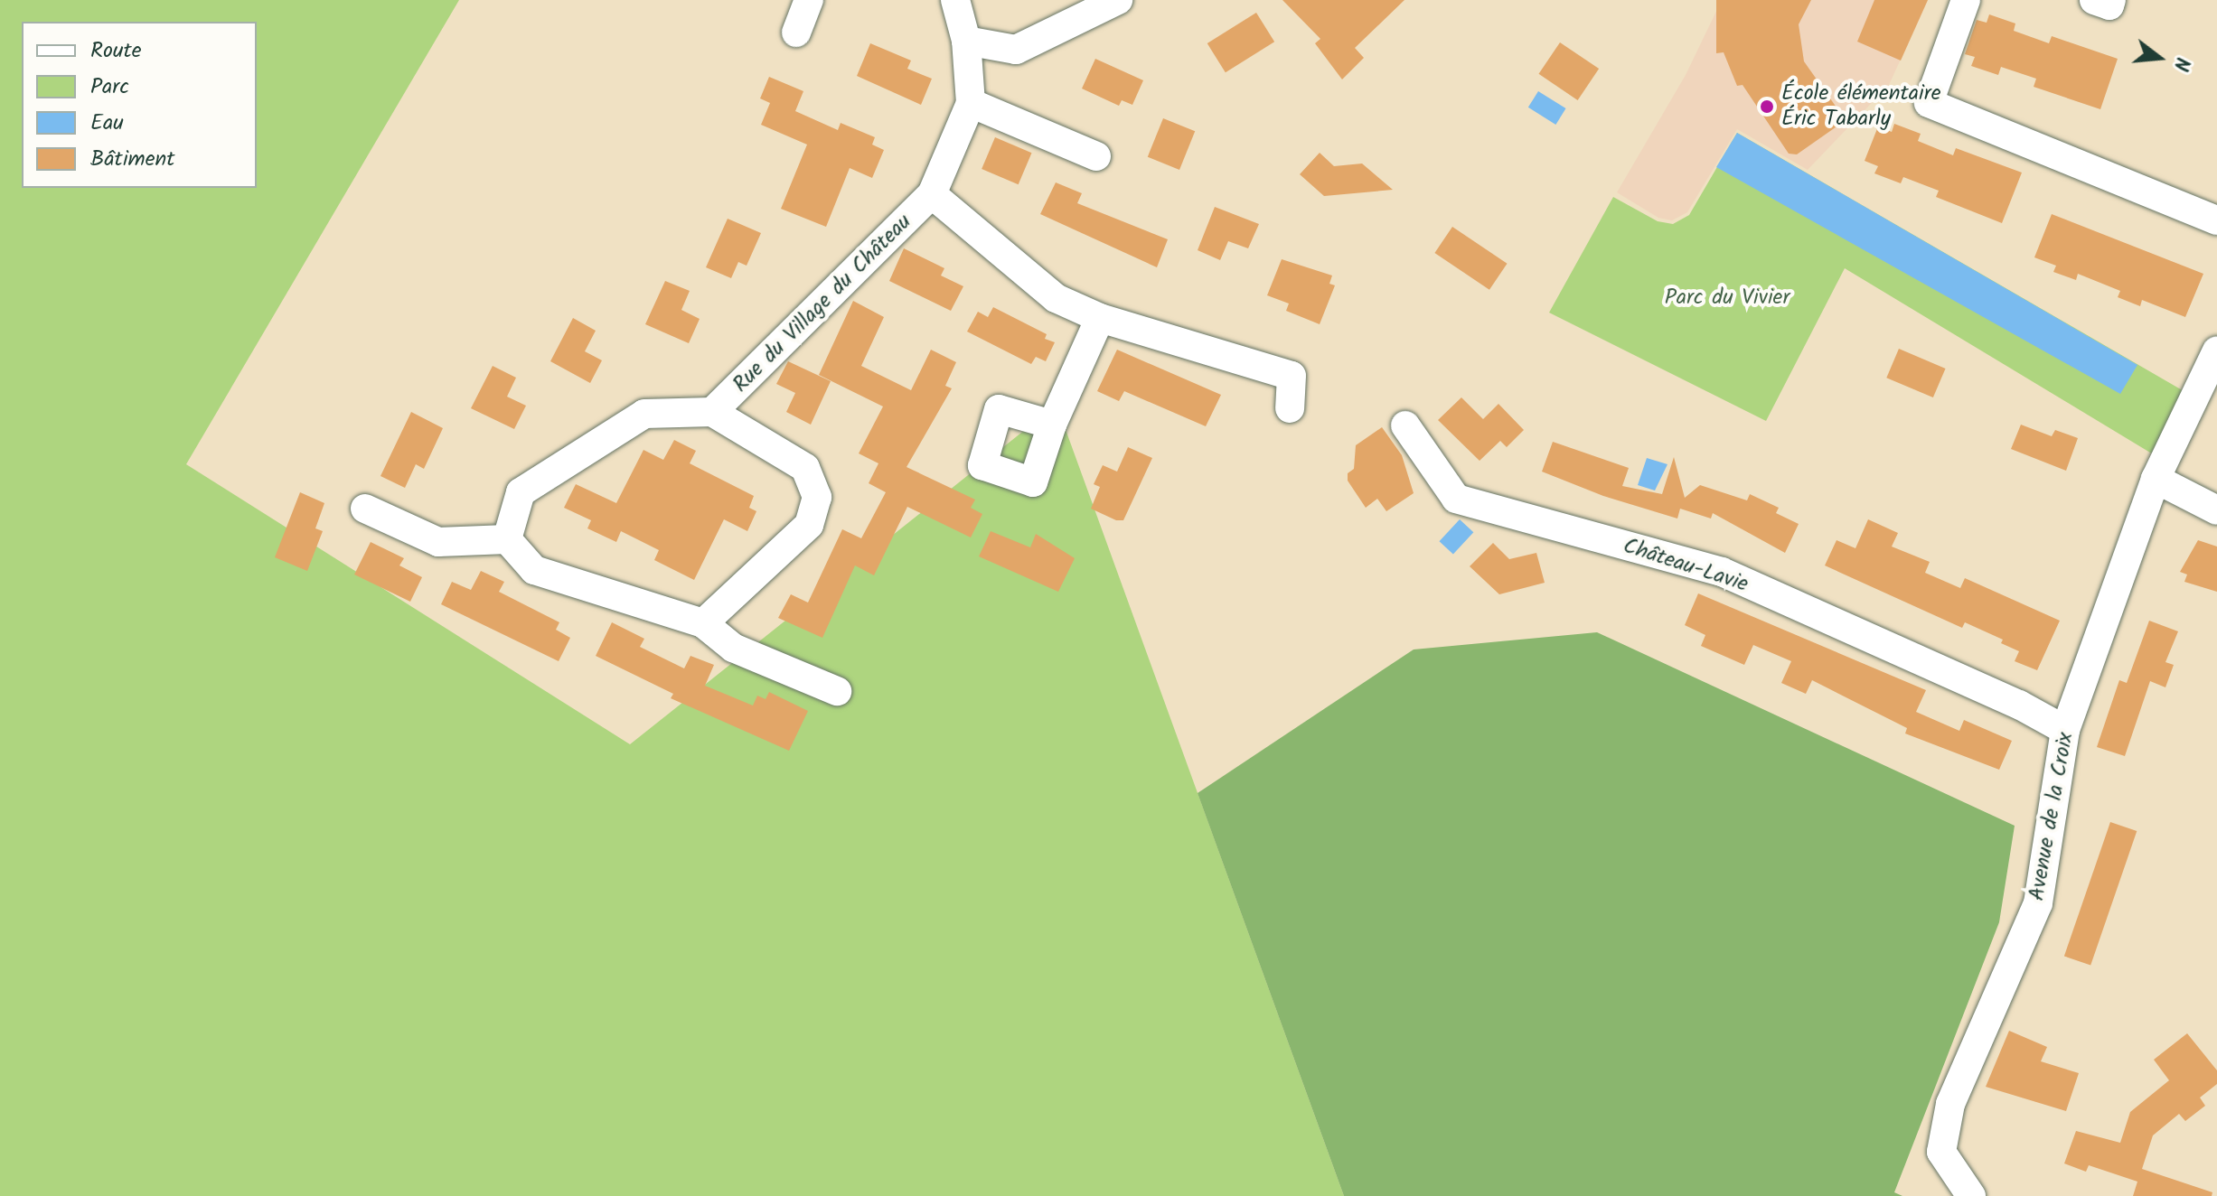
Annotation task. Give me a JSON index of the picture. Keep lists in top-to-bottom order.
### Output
{
  "streets": {
    "street": ["Rue du Village du Château", "Château-Lavie", "Avenue de la Croix"]
  },
  "crossings": [
    ["Château-Lavie", "Avenue de la Croix"]
  ],
  "parks": ["Parc du Vivier"],
  "places": ["École élémentaire Éric Tabarly"],
  "legend": [
    "Route",
    "Parc",
    "Eau",
    "Bâtiment"
  ],
  "north": "right"
}
